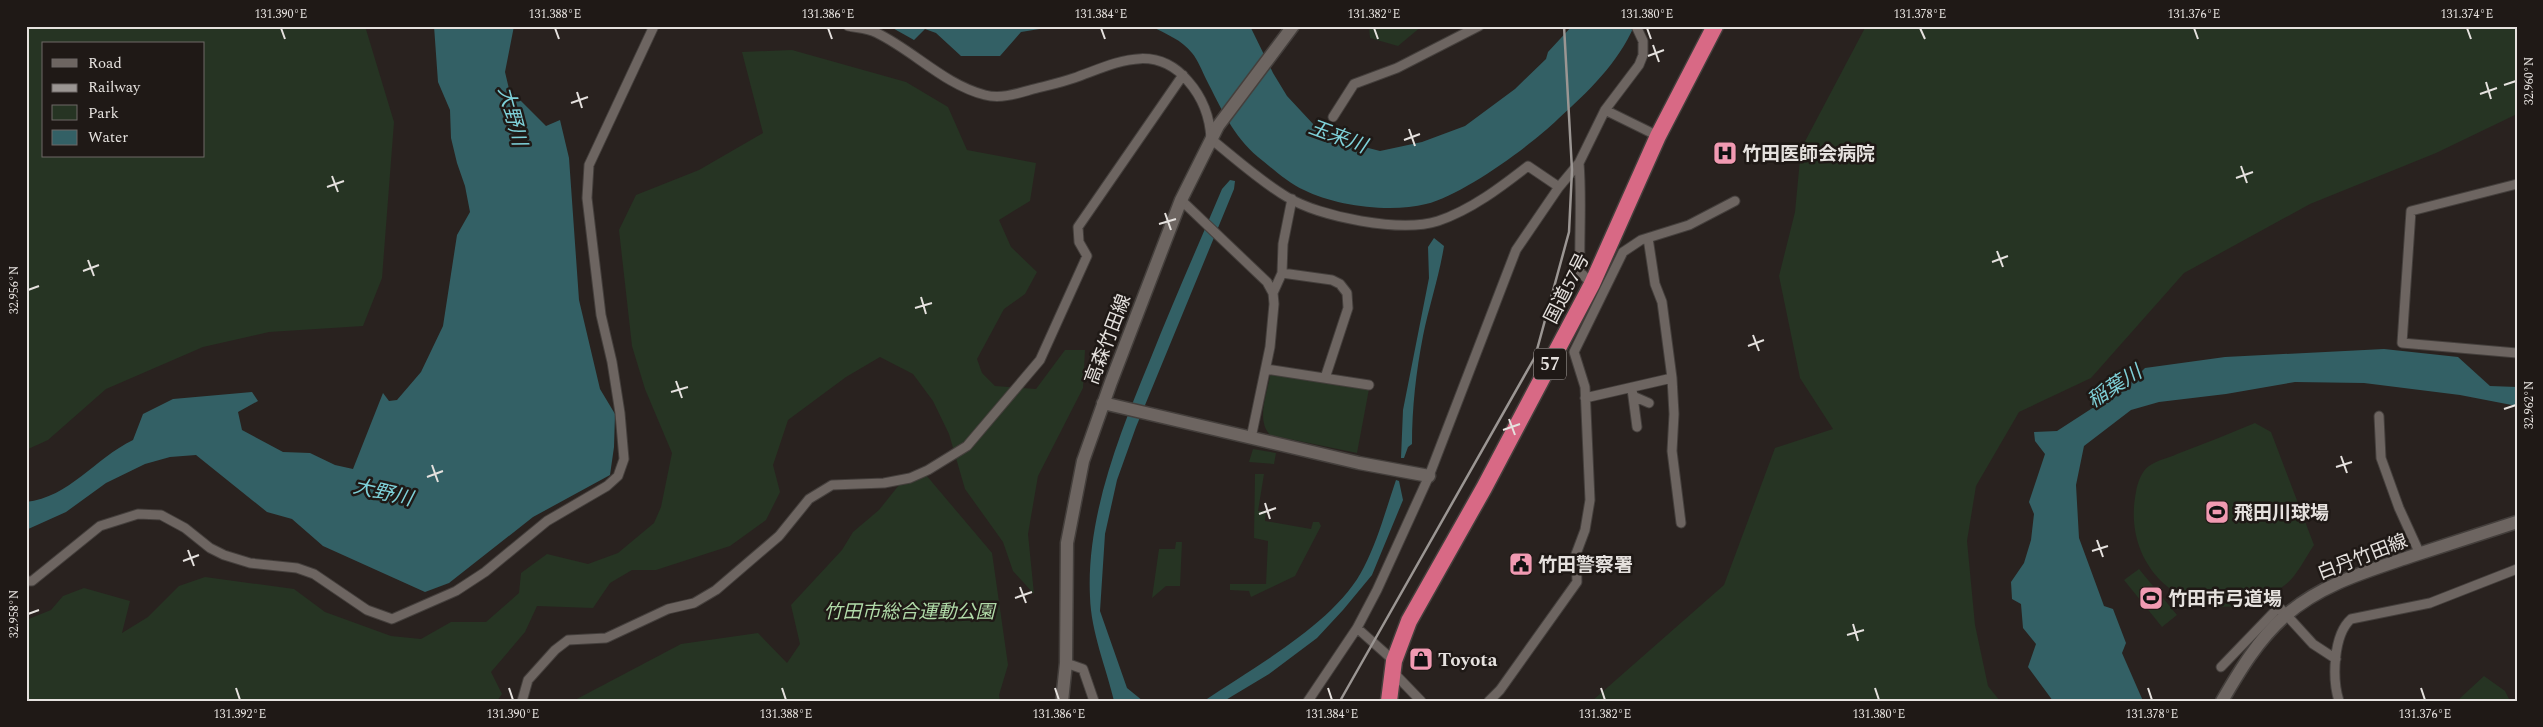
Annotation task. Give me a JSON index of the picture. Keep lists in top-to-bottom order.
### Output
{
  "streets": {
    "highway": ["国道57号", "57"],
    "main road": ["高森竹田線", "白丹竹田線"]
  },
  "water": ["大野川", "玉来川", "稲葉川"],
  "parks": ["竹田市総合運動公園"],
  "places": {
    "hospital": ["竹田医師会病院"],
    "sports": ["飛田川球場", "竹田市弓道場"],
    "public building": ["竹田警察署"],
    "shop": ["Toyota"]
  },
  "legend": [
    "Road",
    "Railway",
    "Park",
    "Water"
  ],
  "coordinates": [
    "131.390°E",
    "131.388°E",
    "131.386°E",
    "131.384°E",
    "131.382°E",
    "131.380°E",
    "131.378°E",
    "131.376°E",
    "131.374°E",
    "32.960°N",
    "32.956°N",
    "32.962°N",
    "32.958°N",
    "131.392°E"
  ]
}
